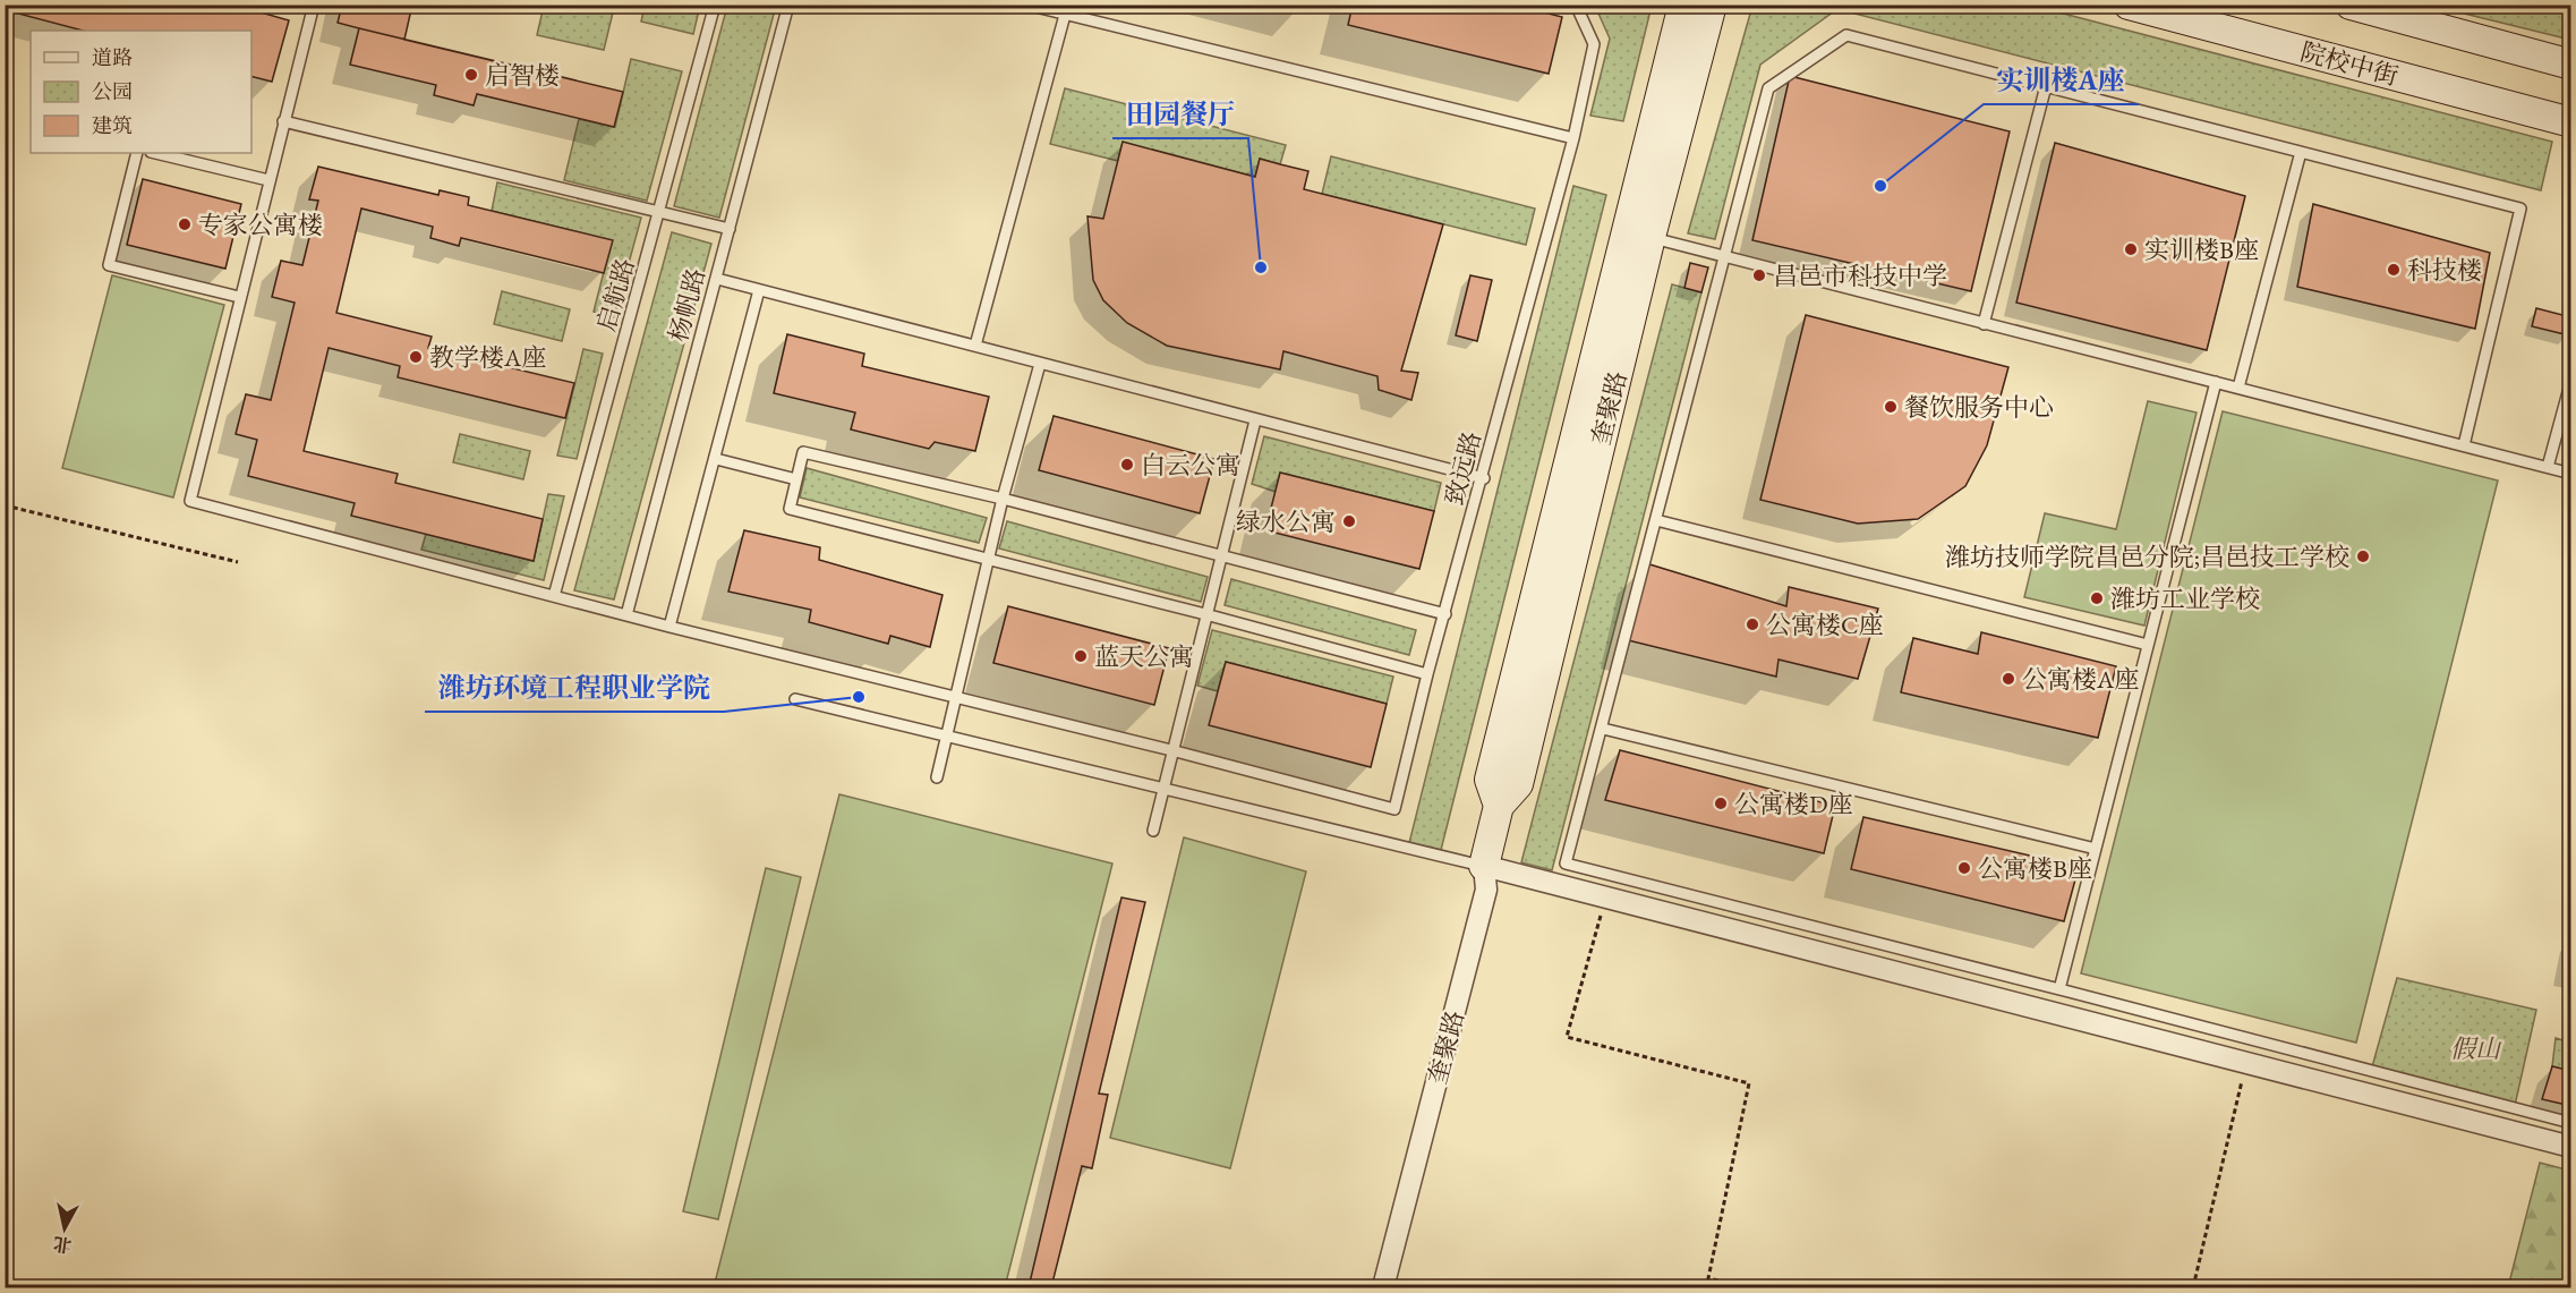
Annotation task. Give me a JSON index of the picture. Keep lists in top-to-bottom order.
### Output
{
  "streets": {
    "street": ["院校中街", "奎聚路"],
    "lane": ["启航路", "杨帆路", "致远路"]
  },
  "parks": ["假山"],
  "places": [
    "启智楼",
    "实训楼A座",
    "专家公寓楼",
    "实训楼B座",
    "田园餐厅",
    "科技楼",
    "昌邑市科技中学",
    "教学楼A座",
    "餐饮服务中心",
    "白云公寓",
    "绿水公寓",
    "潍坊技师学院昌邑分院;昌邑技工学校",
    "潍坊工业学校",
    "公寓楼C座",
    "蓝天公寓",
    "公寓楼A座",
    "潍坊环境工程职业学院",
    "公寓楼D座",
    "公寓楼B座"
  ],
  "legend": ["道路", "公园", "建筑"],
  "north": "bottom"
}
